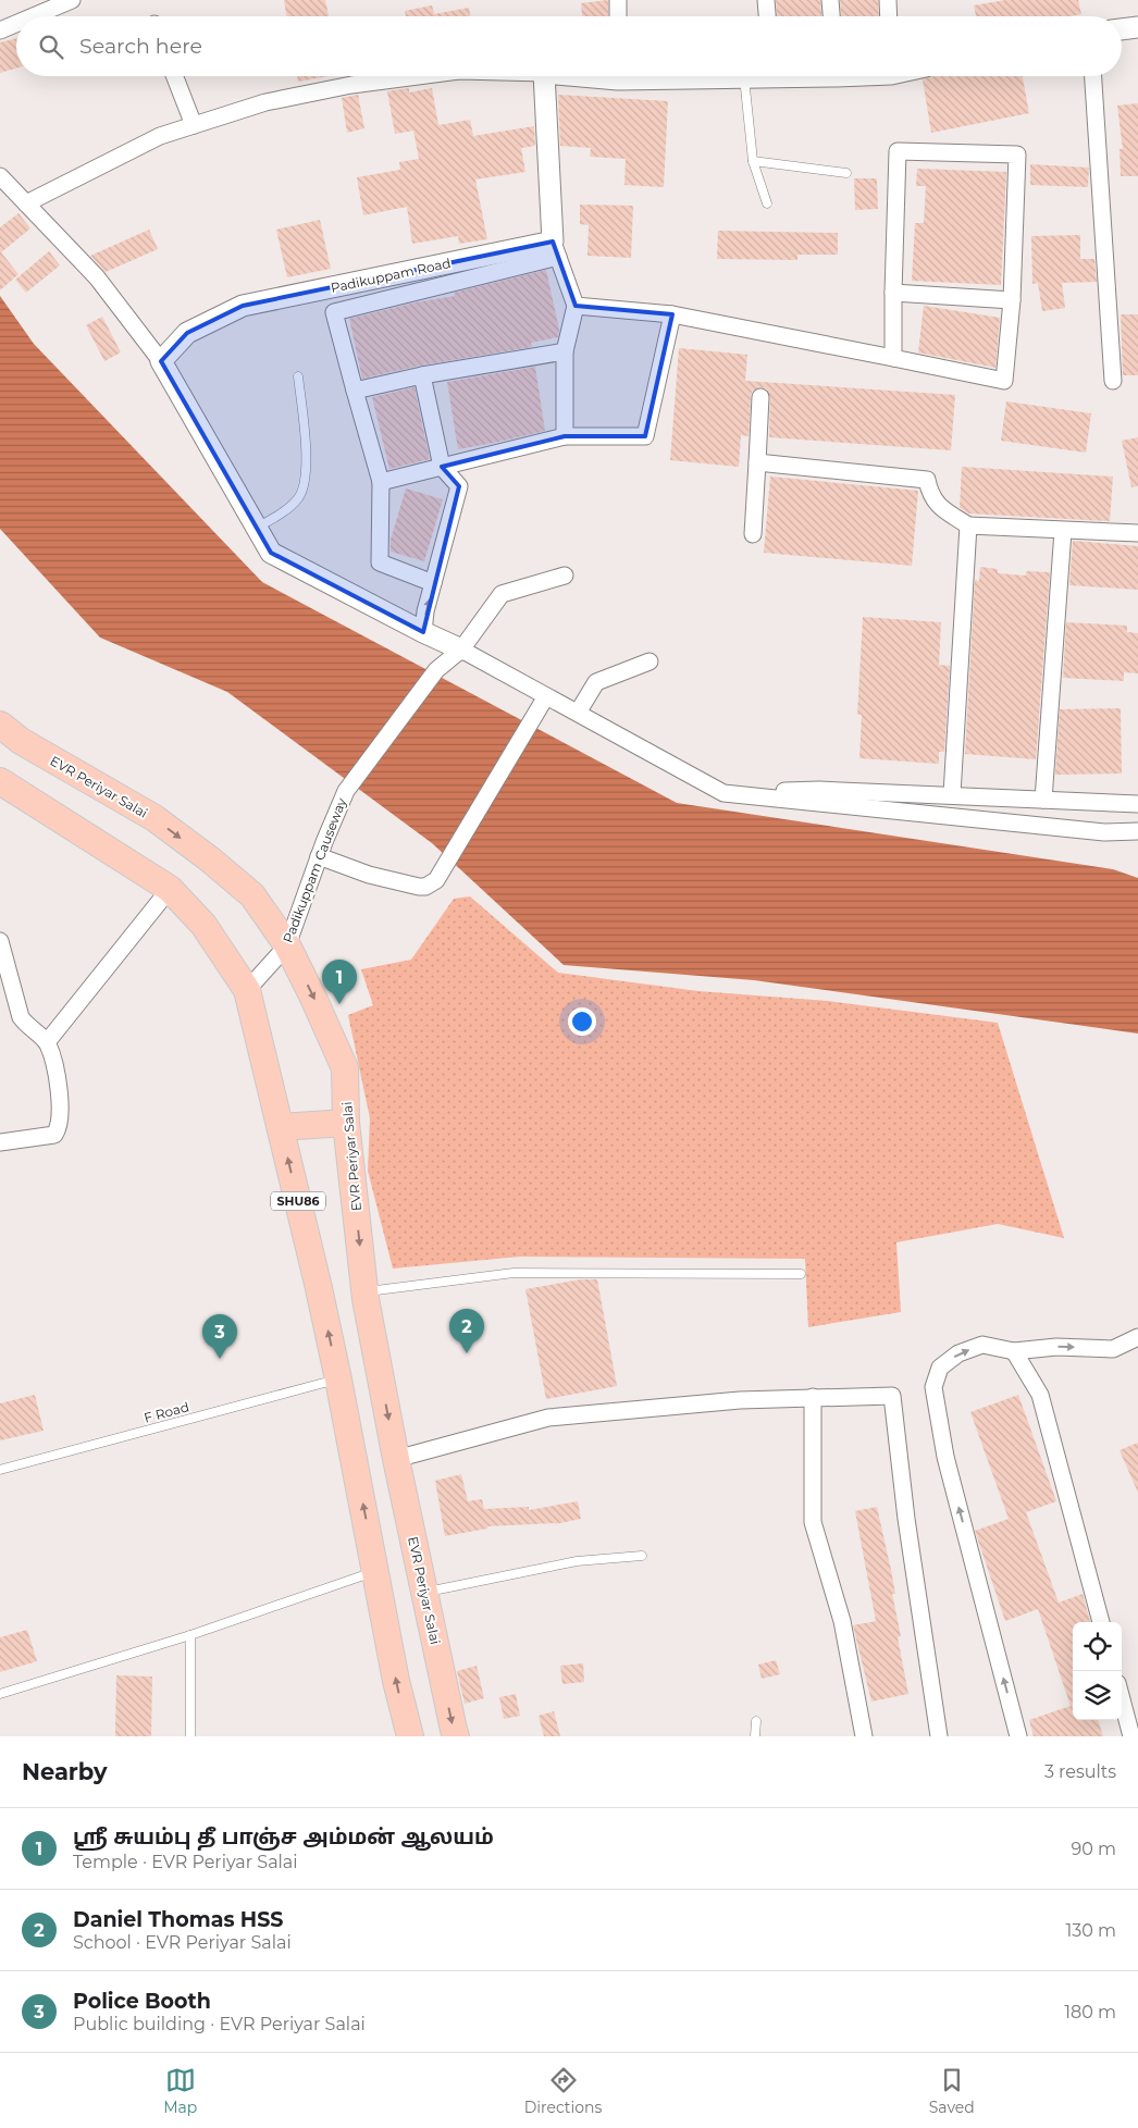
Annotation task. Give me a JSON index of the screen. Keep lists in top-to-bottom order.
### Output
{
  "streets": {
    "main road": ["EVR Periyar Salai", "SHU86"],
    "street": ["Padikuppam Road", "Padikuppam Causeway"],
    "lane": ["F Road"]
  },
  "crossings": [
    ["EVR Periyar Salai", "Padikuppam Causeway"],
    ["Padikuppam Causeway", "SHU86"],
    ["SHU86", "F Road"]
  ],
  "page": {
    "search": "Search here",
    "pins": ["1", "2", "3"],
    "heading": ["Nearby", "3 results"],
    "list": [
      {
        "mark": "1",
        "name": "ஶ்ரீ சுயம்பு தீ பாஞ்ச அம்மன் ஆலயம்",
        "note": "Temple · EVR Periyar Salai",
        "value": "90 m"
      },
      {
        "mark": "2",
        "name": "Daniel Thomas HSS",
        "note": "School · EVR Periyar Salai",
        "value": "130 m"
      },
      {
        "mark": "3",
        "name": "Police Booth",
        "note": "Public building · EVR Periyar Salai",
        "value": "180 m"
      }
    ],
    "nav": ["Map", "Directions", "Saved"]
  }
}
